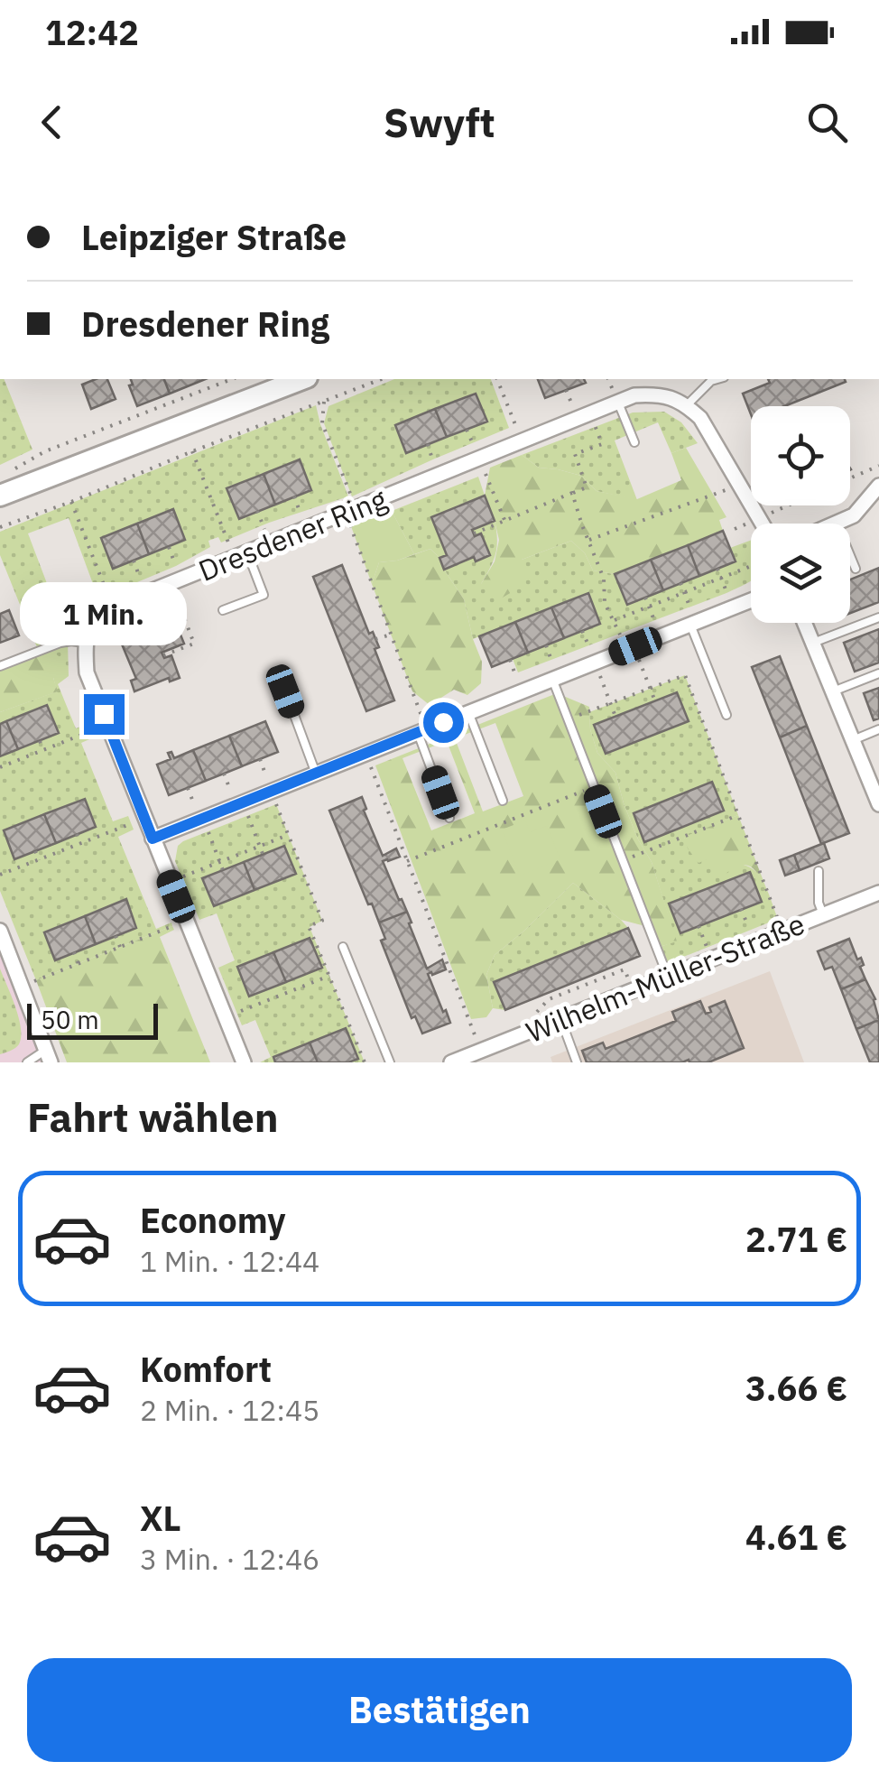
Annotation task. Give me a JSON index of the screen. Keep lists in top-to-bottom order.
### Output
{
  "streets": {
    "street": ["Dresdener Ring", "Wilhelm-Müller-Straße"]
  },
  "scale_bar": "50 m",
  "page": {
    "status": "12:42",
    "header": "Swyft",
    "banner": ["Leipziger Straße", "Dresdener Ring"],
    "bubble": "1 Min.",
    "scale": "50 m",
    "heading": "Fahrt wählen",
    "list": [
      {
        "name": "Economy",
        "note": "1 Min. · 12:44",
        "value": "2.71 €"
      },
      {
        "name": "Komfort",
        "note": "2 Min. · 12:45",
        "value": "3.66 €"
      },
      {
        "name": "XL",
        "note": "3 Min. · 12:46",
        "value": "4.61 €"
      }
    ],
    "buttons": "Bestätigen"
  }
}
